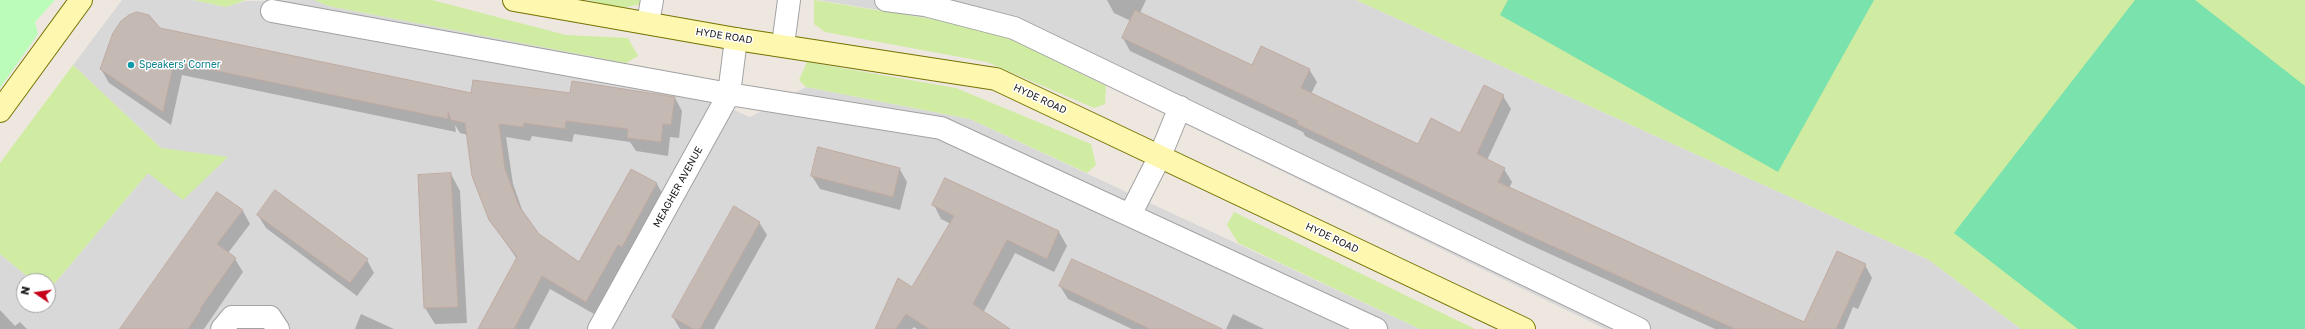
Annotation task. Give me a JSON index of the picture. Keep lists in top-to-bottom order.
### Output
{
  "streets": {
    "street": ["HYDE ROAD", "MEAGHER AVENUE"]
  },
  "crossings": [
    ["HYDE ROAD", "MEAGHER AVENUE"]
  ],
  "places": ["Speakers' Corner"],
  "north": "left"
}
